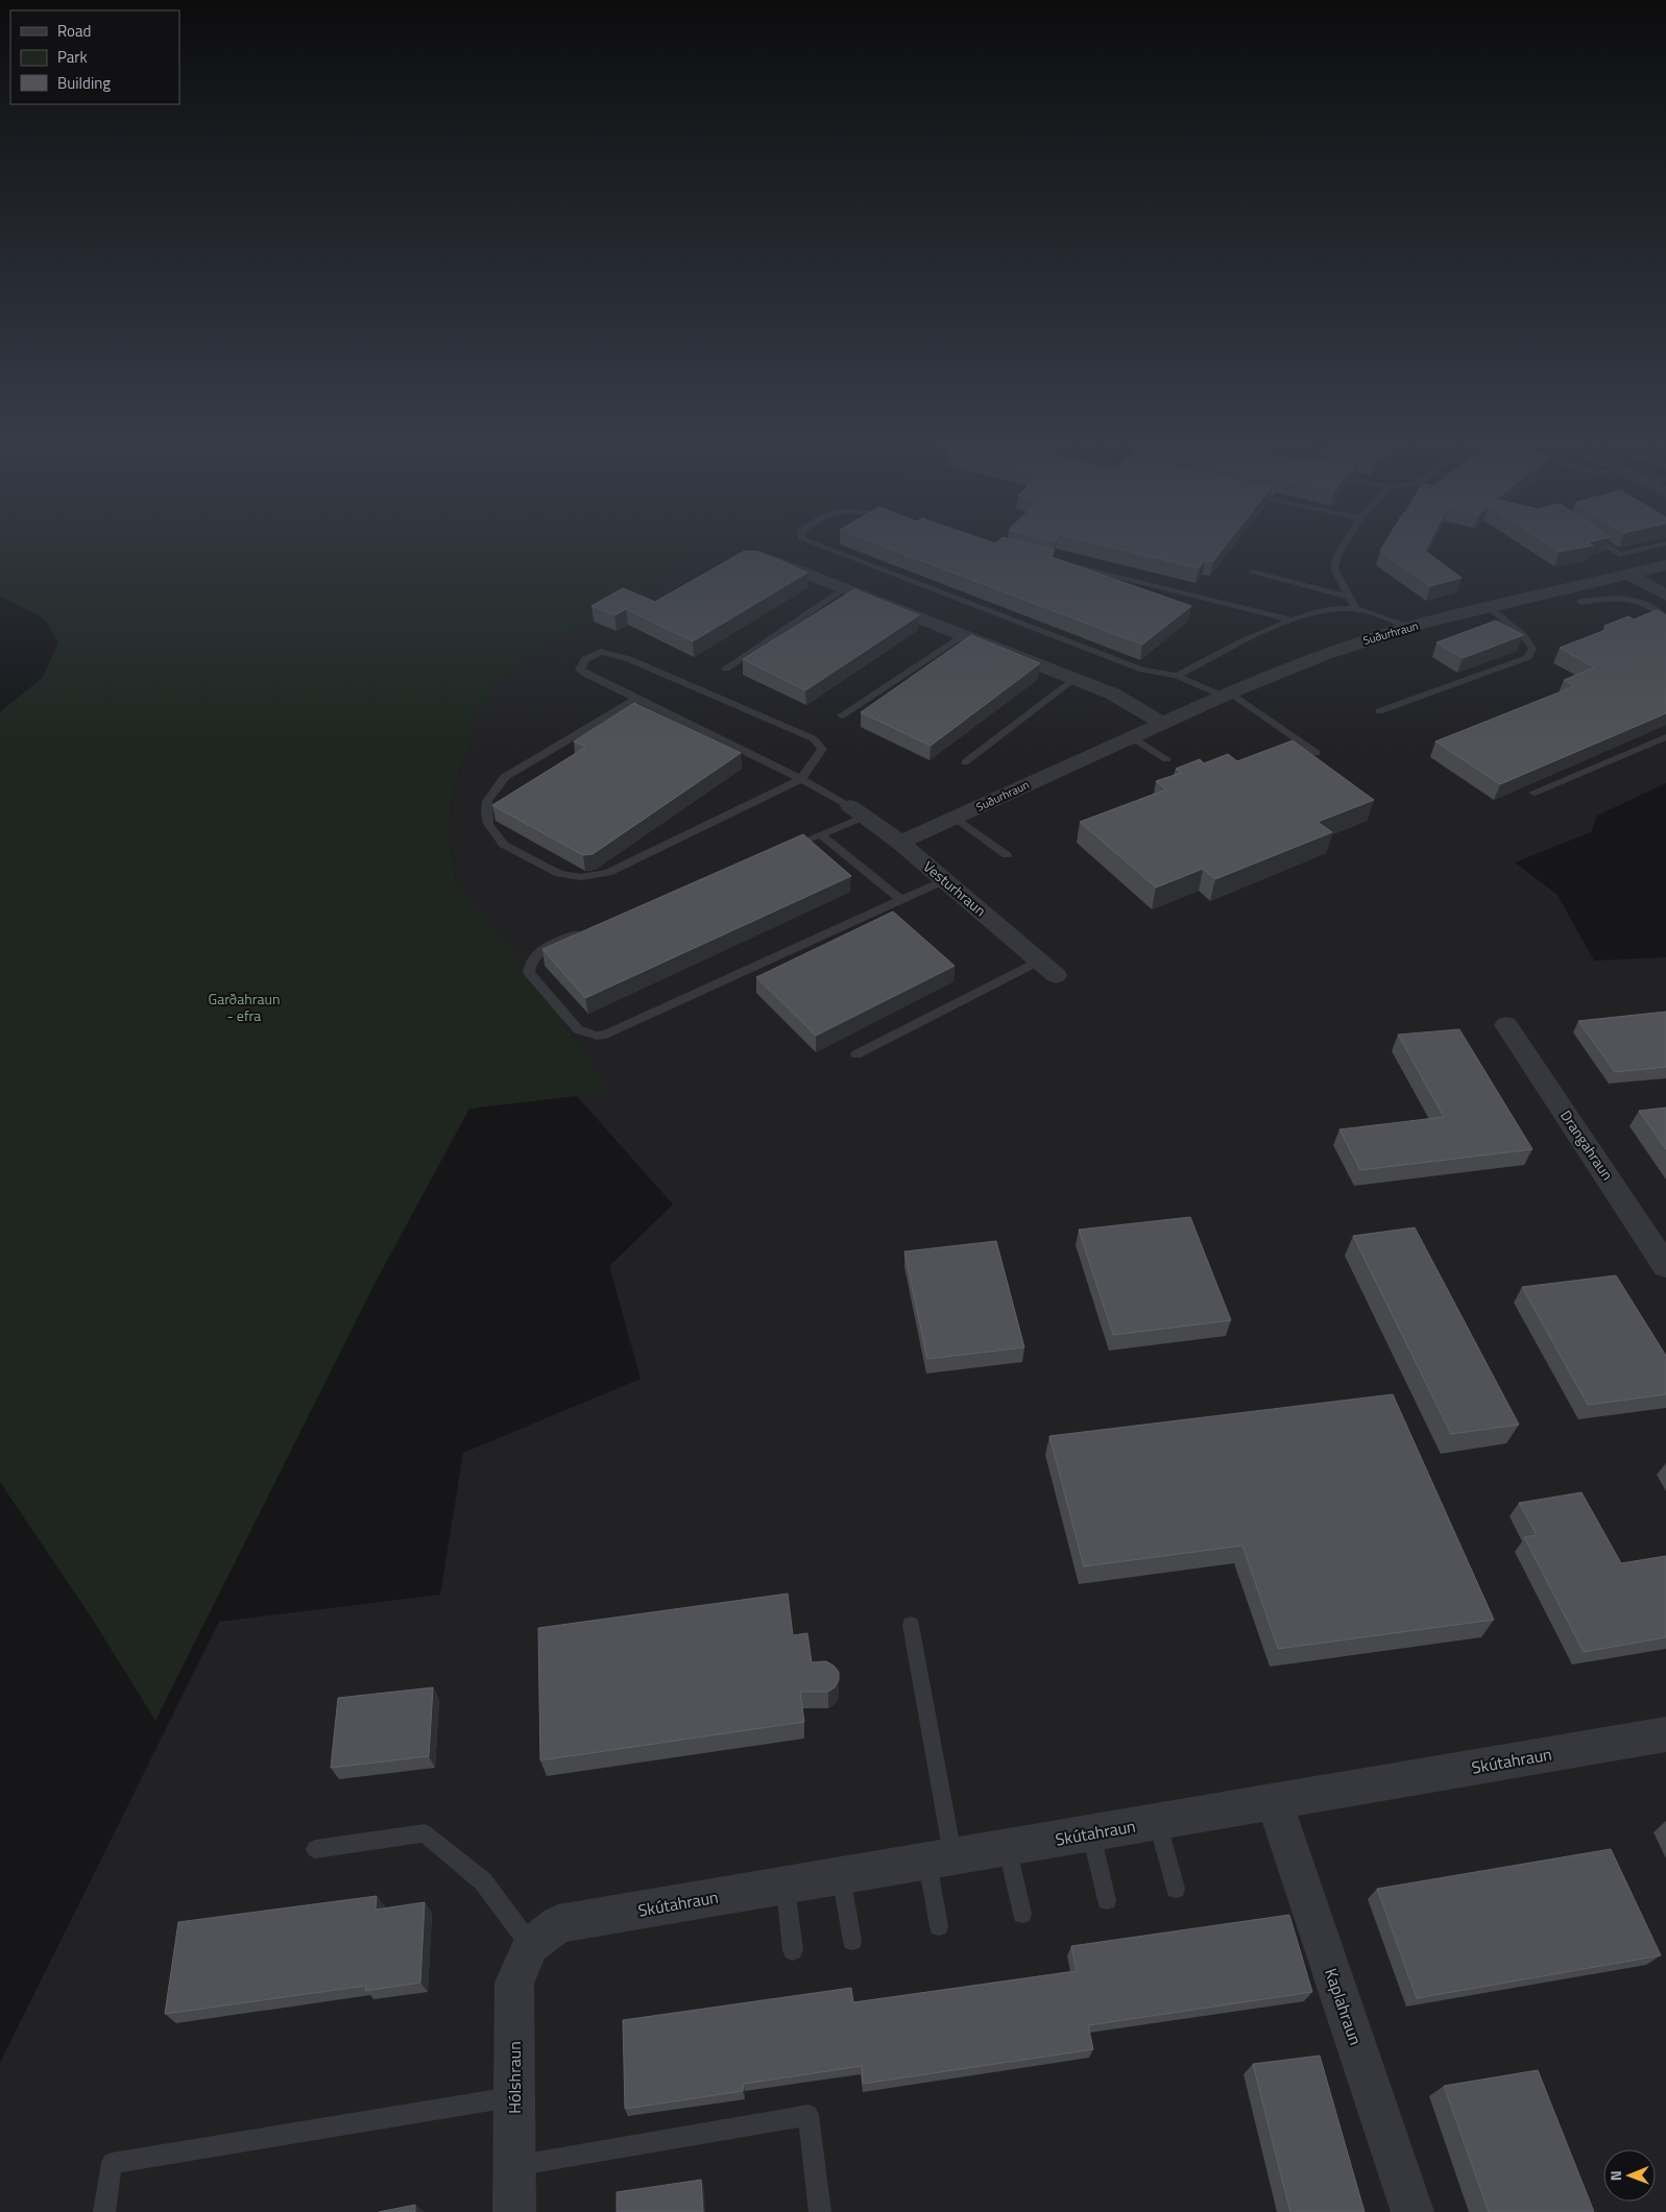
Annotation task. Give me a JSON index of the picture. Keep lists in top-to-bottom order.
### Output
{
  "streets": {
    "street": [
      "Suðurhraun",
      "Vesturhraun",
      "Drangahraun",
      "Skútahraun",
      "Kaplahraun",
      "Hólshraun"
    ]
  },
  "crossings": [
    ["Suðurhraun", "Vesturhraun"],
    ["Skútahraun", "Kaplahraun"],
    ["Skútahraun", "Hólshraun"]
  ],
  "parks": ["Garðahraun - efra"],
  "legend": ["Road", "Park", "Building"],
  "north": "left"
}
